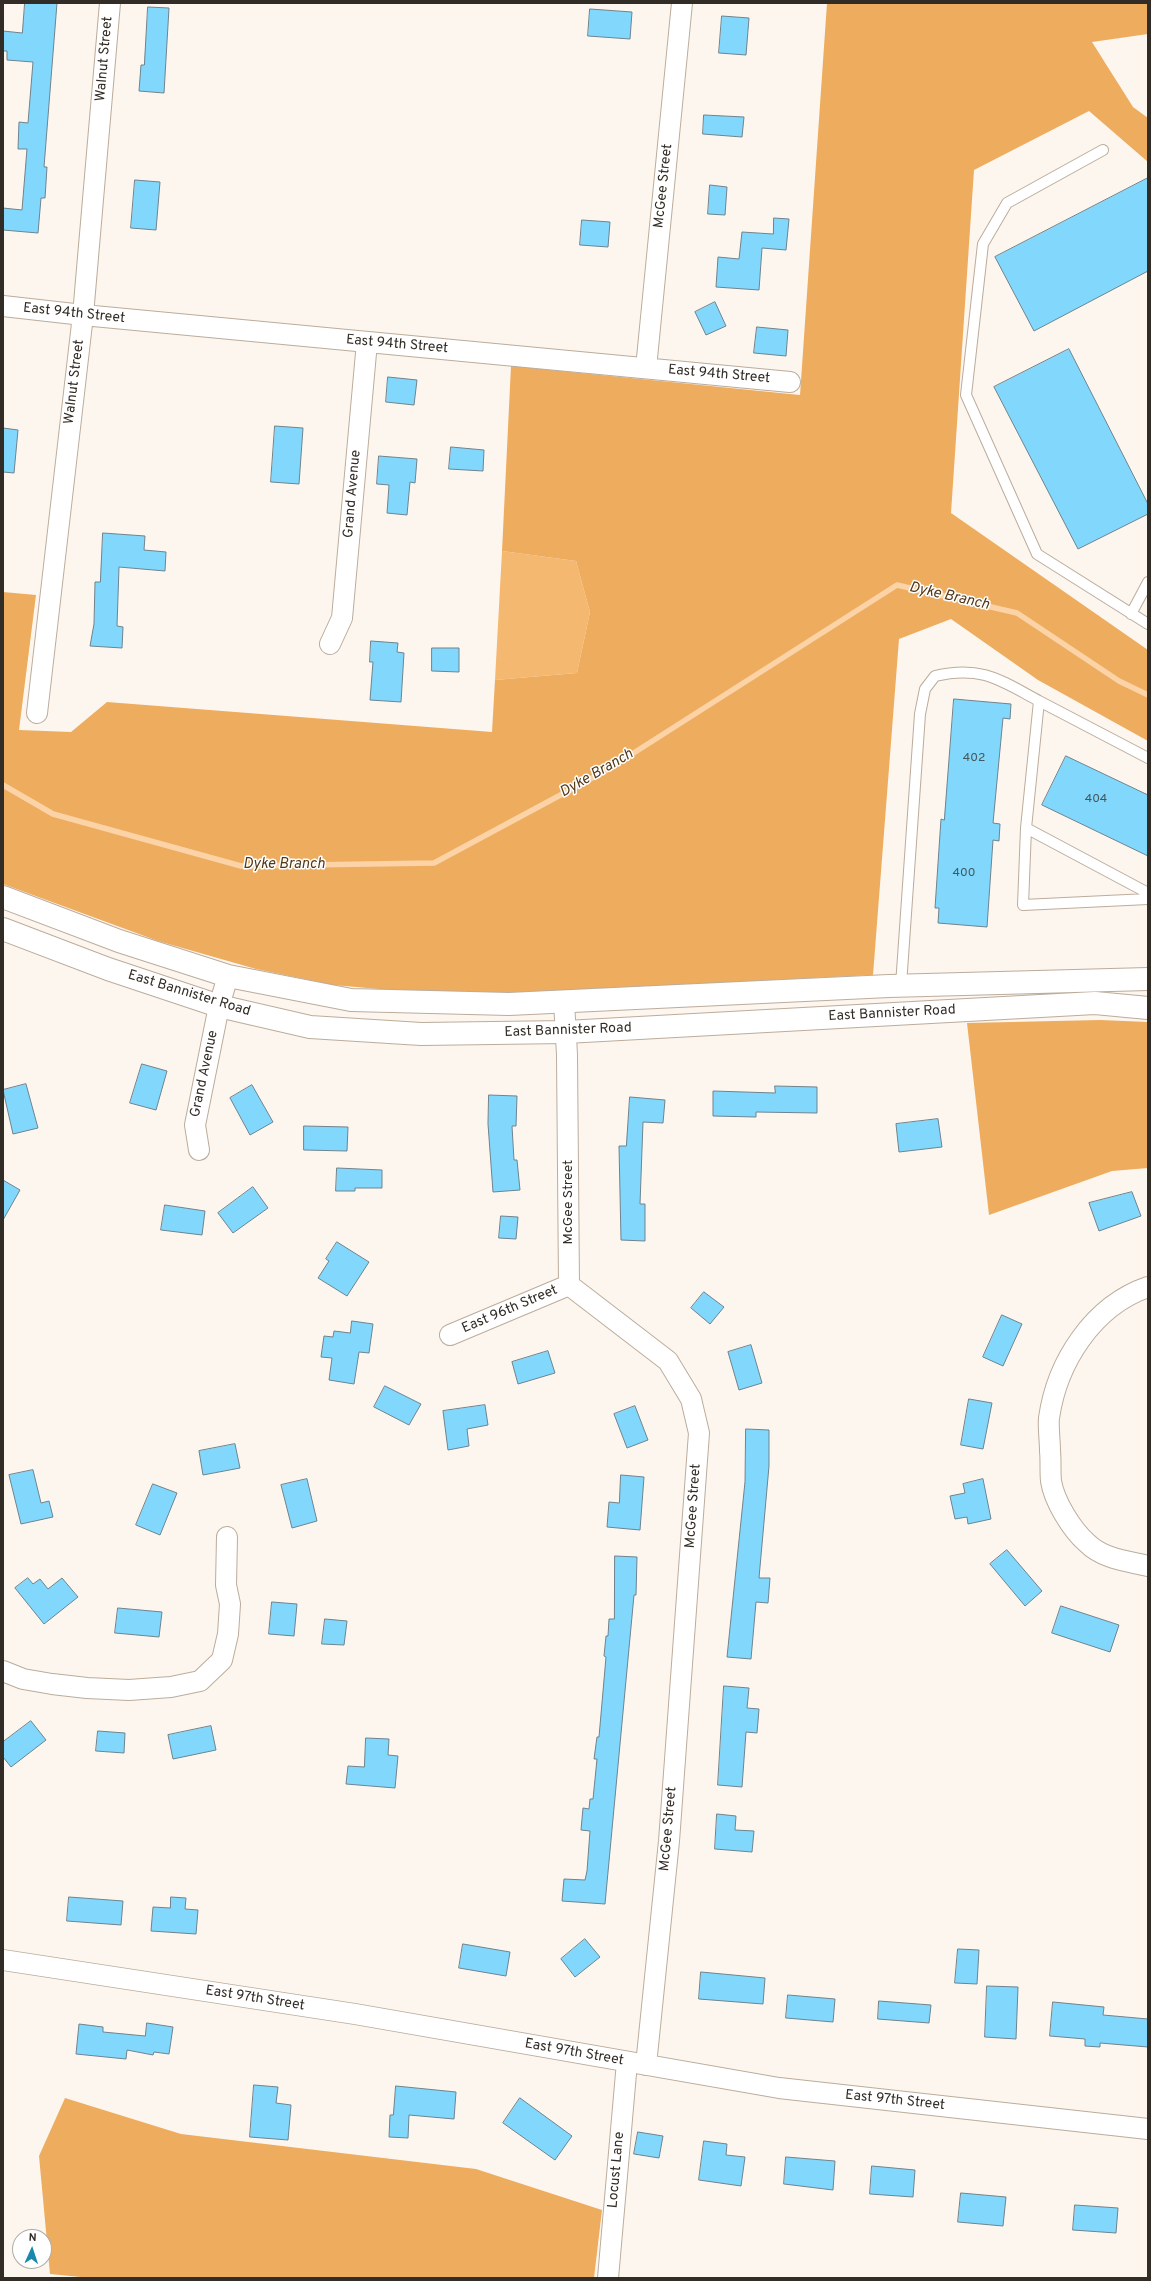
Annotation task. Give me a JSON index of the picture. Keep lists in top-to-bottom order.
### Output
{
  "streets": {
    "main road": ["East Bannister Road"],
    "street": [
      "Walnut Street",
      "McGee Street",
      "East 94th Street",
      "Grand Avenue",
      "East 96th Street",
      "East 97th Street",
      "Locust Lane"
    ]
  },
  "crossings": [
    ["Walnut Street", "East 94th Street"],
    ["McGee Street", "East 94th Street"],
    ["McGee Street", "East Bannister Road"],
    ["McGee Street", "East 96th Street"],
    ["McGee Street", "East 97th Street"],
    ["East 94th Street", "Grand Avenue"],
    ["Grand Avenue", "East Bannister Road"],
    ["East 97th Street", "Locust Lane"]
  ],
  "water": ["Dyke Branch"],
  "house_numbers": ["402", "404", "400"],
  "north": "top"
}
